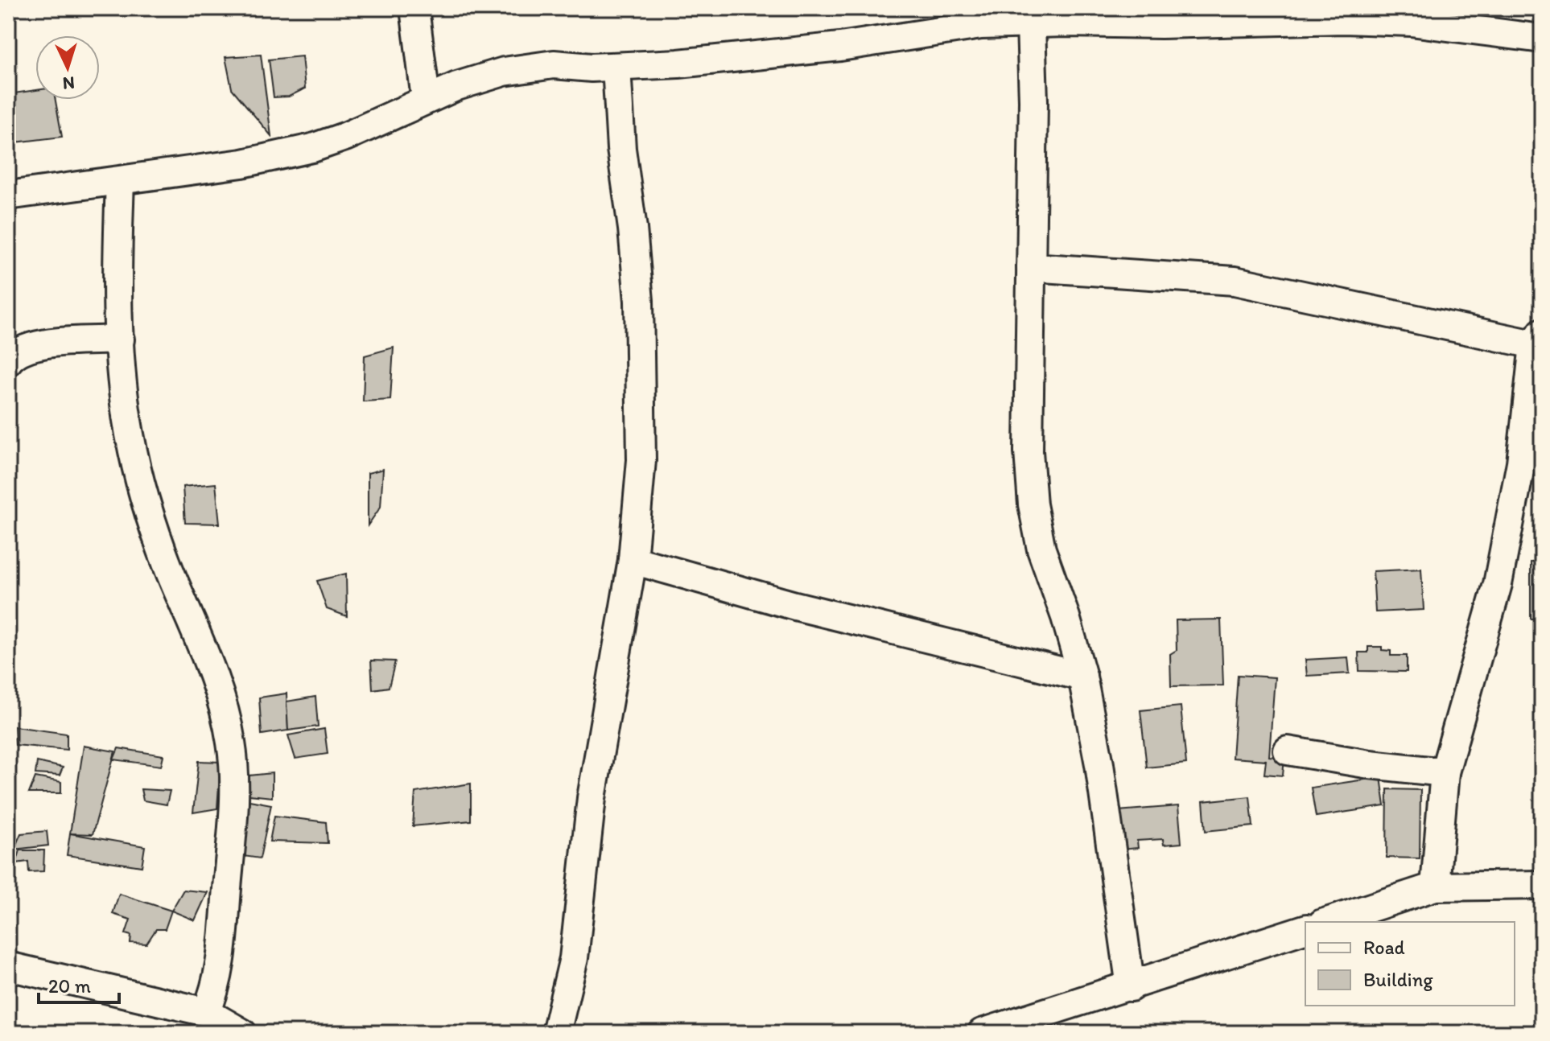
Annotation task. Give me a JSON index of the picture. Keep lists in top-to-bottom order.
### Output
{
  "legend": ["Road", "Building"],
  "scale_bar": "20 m",
  "north": "bottom"
}
